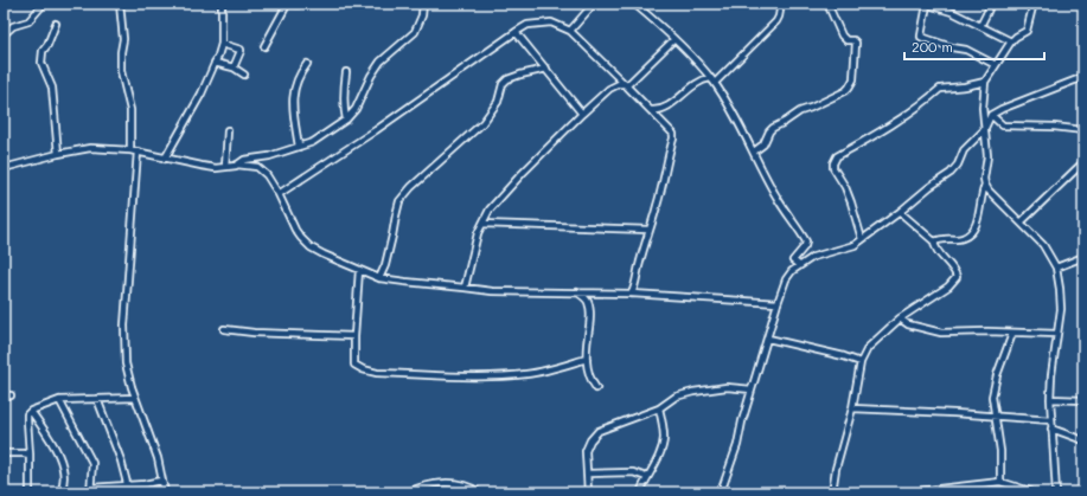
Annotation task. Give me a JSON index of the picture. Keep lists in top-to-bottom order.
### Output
{
  "scale_bar": "200 m"
}
